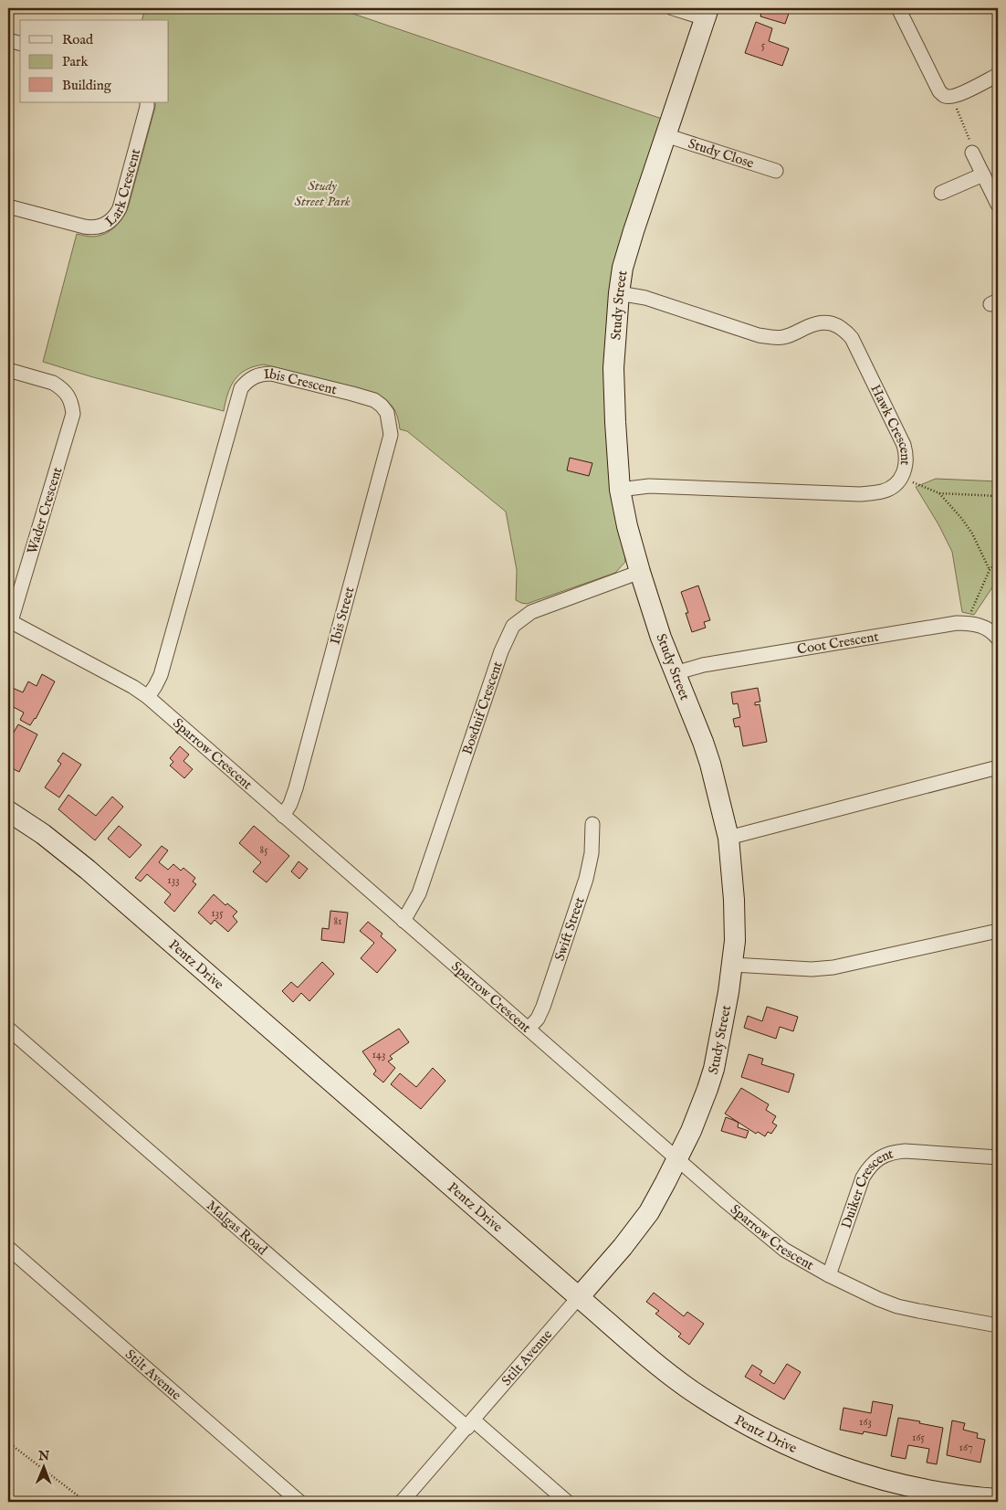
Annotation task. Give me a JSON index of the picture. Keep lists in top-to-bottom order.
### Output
{
  "streets": {
    "street": [
      "Study Close",
      "Lark Crescent",
      "Study Street",
      "Ibis Crescent",
      "Hawk Crescent",
      "Wader Crescent",
      "Ibis Street",
      "Coot Crescent",
      "Bosduif Crescent",
      "Sparrow Crescent",
      "Swift Street",
      "Pentz Drive",
      "Duiker Crescent",
      "Malgas Road",
      "Stilt Avenue"
    ]
  },
  "crossings": [
    ["Study Close", "Study Street"],
    ["Study Street", "Hawk Crescent"],
    ["Study Street", "Coot Crescent"],
    ["Study Street", "Bosduif Crescent"],
    ["Study Street", "Sparrow Crescent"],
    ["Study Street", "Pentz Drive"],
    ["Study Street", "Stilt Avenue"],
    ["Ibis Crescent", "Ibis Street"],
    ["Ibis Crescent", "Sparrow Crescent"],
    ["Wader Crescent", "Sparrow Crescent"],
    ["Ibis Street", "Sparrow Crescent"],
    ["Bosduif Crescent", "Sparrow Crescent"],
    ["Sparrow Crescent", "Swift Street"],
    ["Sparrow Crescent", "Duiker Crescent"],
    ["Pentz Drive", "Stilt Avenue"],
    ["Malgas Road", "Stilt Avenue"]
  ],
  "parks": ["Study Street Park"],
  "house_numbers": [
    "5",
    "85",
    "133",
    "135",
    "81",
    "143",
    "163",
    "165",
    "167"
  ],
  "legend": ["Road", "Park", "Building"],
  "north": "top"
}
